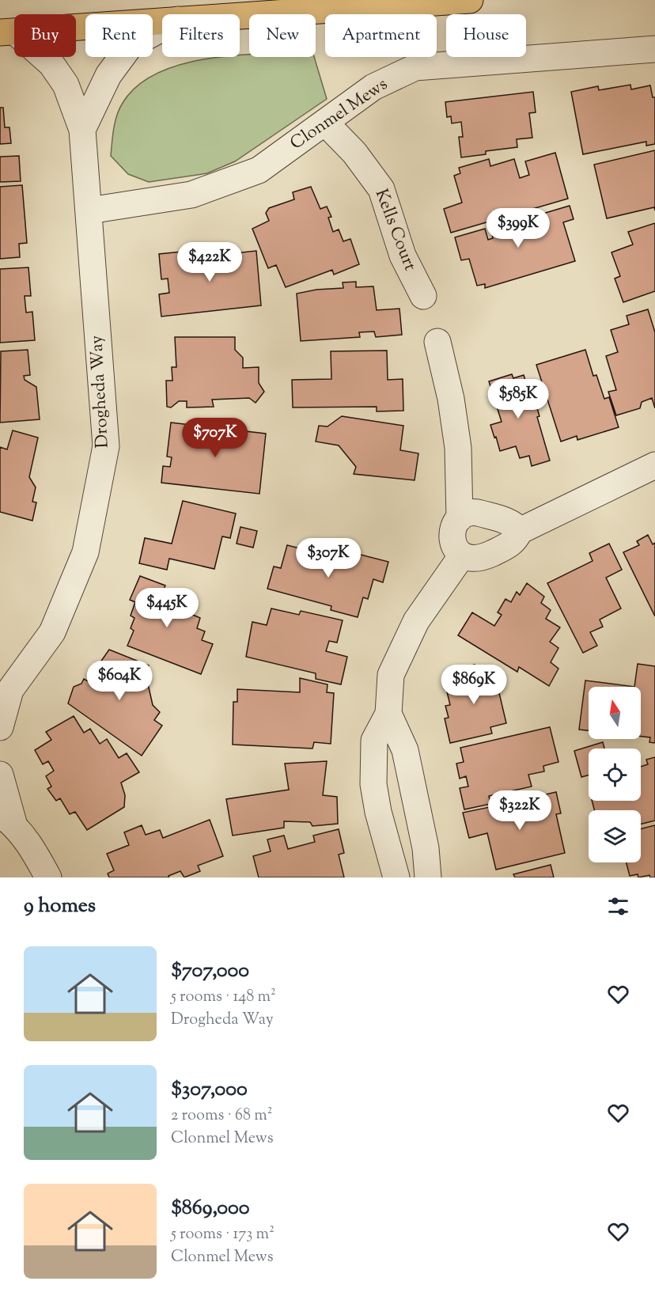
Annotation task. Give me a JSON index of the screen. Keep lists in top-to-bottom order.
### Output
{
  "streets": {
    "street": ["Clonmel Mews", "Kells Court", "Drogheda Way"]
  },
  "crossings": [
    ["Clonmel Mews", "Kells Court"],
    ["Clonmel Mews", "Drogheda Way"]
  ],
  "north": "top",
  "page": {
    "chip": [
      "Buy",
      "Rent",
      "Filters",
      "New",
      "Apartment",
      "House"
    ],
    "price": [
      "$399K",
      "$422K",
      "$585K",
      "$707K",
      "$307K",
      "$445K",
      "$604K",
      "$869K",
      "$322K"
    ],
    "heading": "9 homes",
    "list": [
      {
        "name": "$707,000",
        "note": "5 rooms · 148 m² · Drogheda Way"
      },
      {
        "name": "$307,000",
        "note": "2 rooms · 68 m² · Clonmel Mews"
      },
      {
        "name": "$869,000",
        "note": "5 rooms · 173 m² · Clonmel Mews"
      }
    ]
  }
}
